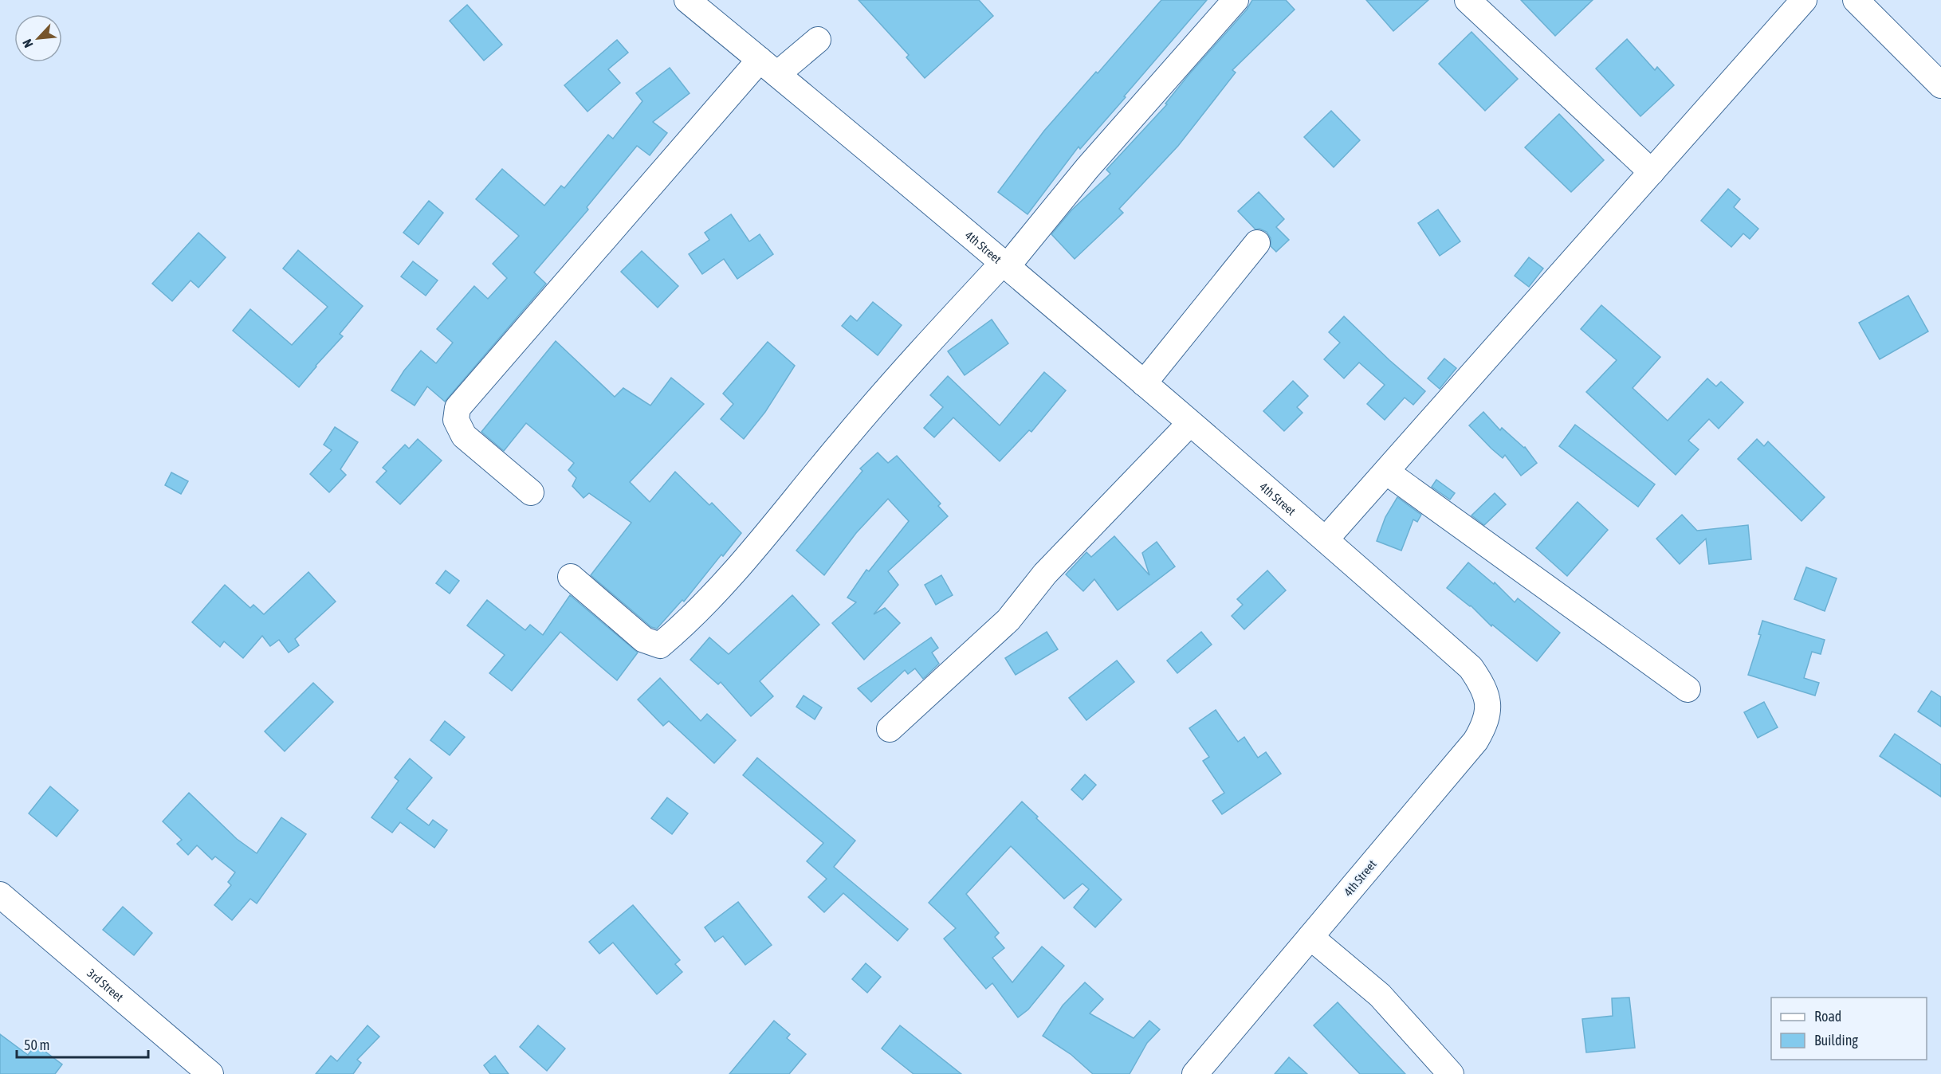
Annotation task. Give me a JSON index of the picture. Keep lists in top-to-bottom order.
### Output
{
  "streets": {
    "street": ["4th Street", "3rd Street"]
  },
  "legend": ["Road", "Building"],
  "scale_bar": "50 m",
  "north": "bottom left"
}
